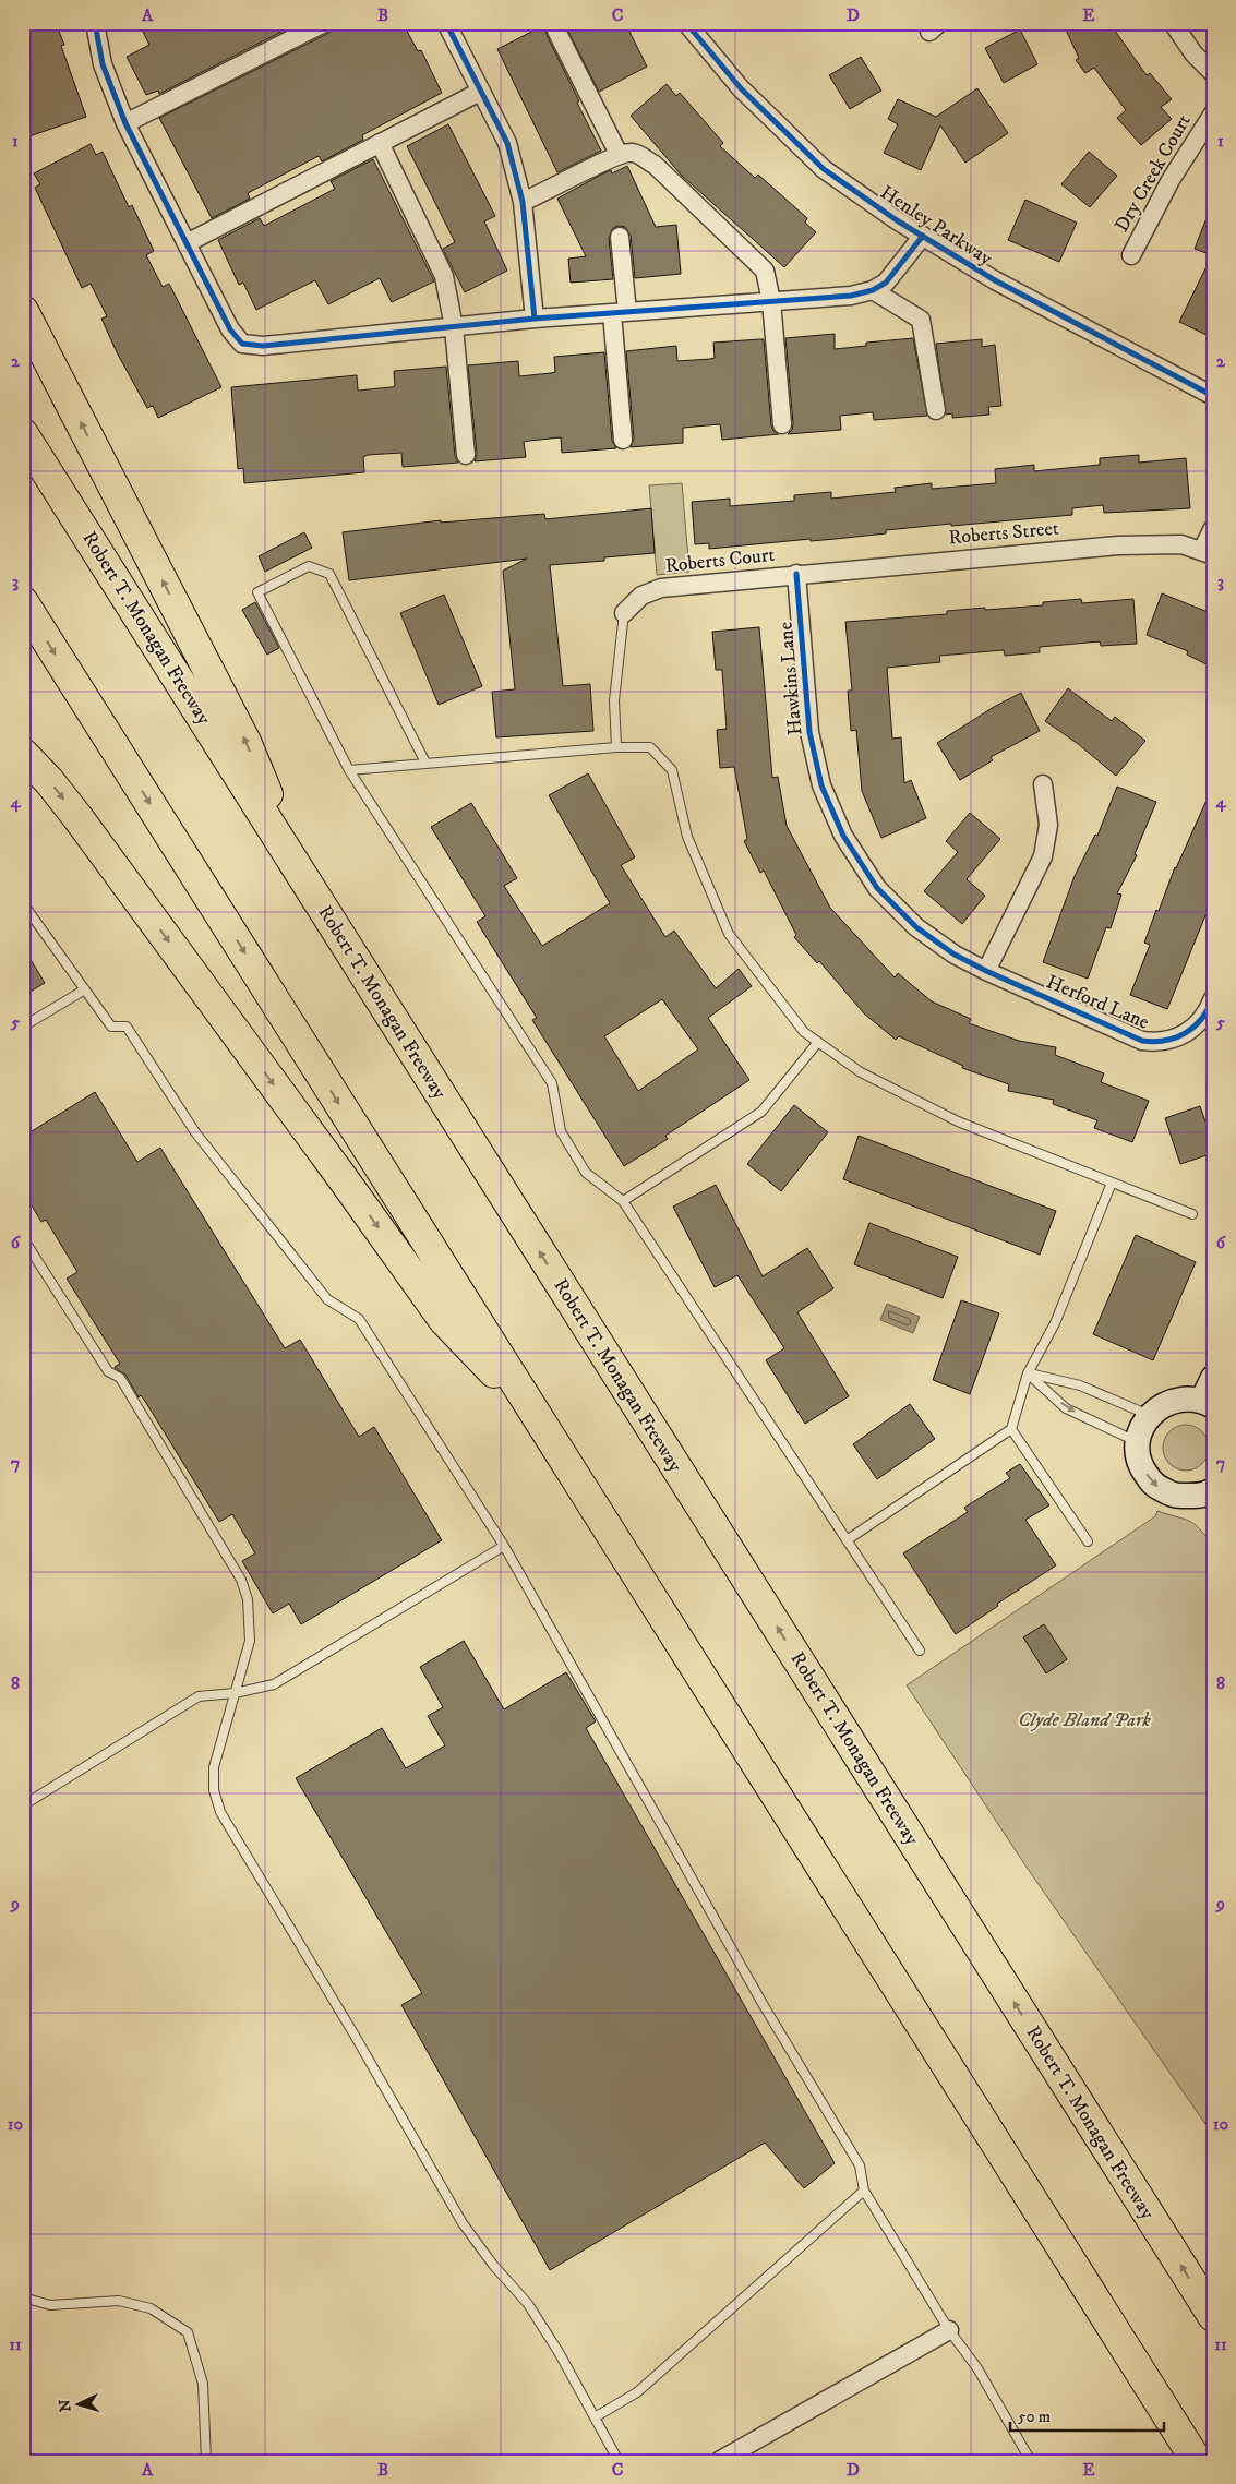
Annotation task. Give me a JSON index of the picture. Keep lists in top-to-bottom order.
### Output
{
  "streets": {
    "highway": ["Robert T. Monagan Freeway"],
    "street": [
      "Dry Creek Court",
      "Henley Parkway",
      "Roberts Street",
      "Roberts Court",
      "Hawkins Lane",
      "Herford Lane"
    ]
  },
  "crossings": [
    ["Roberts Street", "Roberts Court"],
    ["Roberts Street", "Hawkins Lane"],
    ["Roberts Court", "Hawkins Lane"],
    ["Hawkins Lane", "Herford Lane"]
  ],
  "parks": ["Clyde Bland Park"],
  "scale_bar": "50 m",
  "north": "left",
  "grid": {
    "columns": [
      "A",
      "B",
      "C",
      "D",
      "E"
    ],
    "rows": [
      "1",
      "2",
      "3",
      "4",
      "5",
      "6",
      "7",
      "8",
      "9",
      "10",
      "11"
    ]
  }
}
